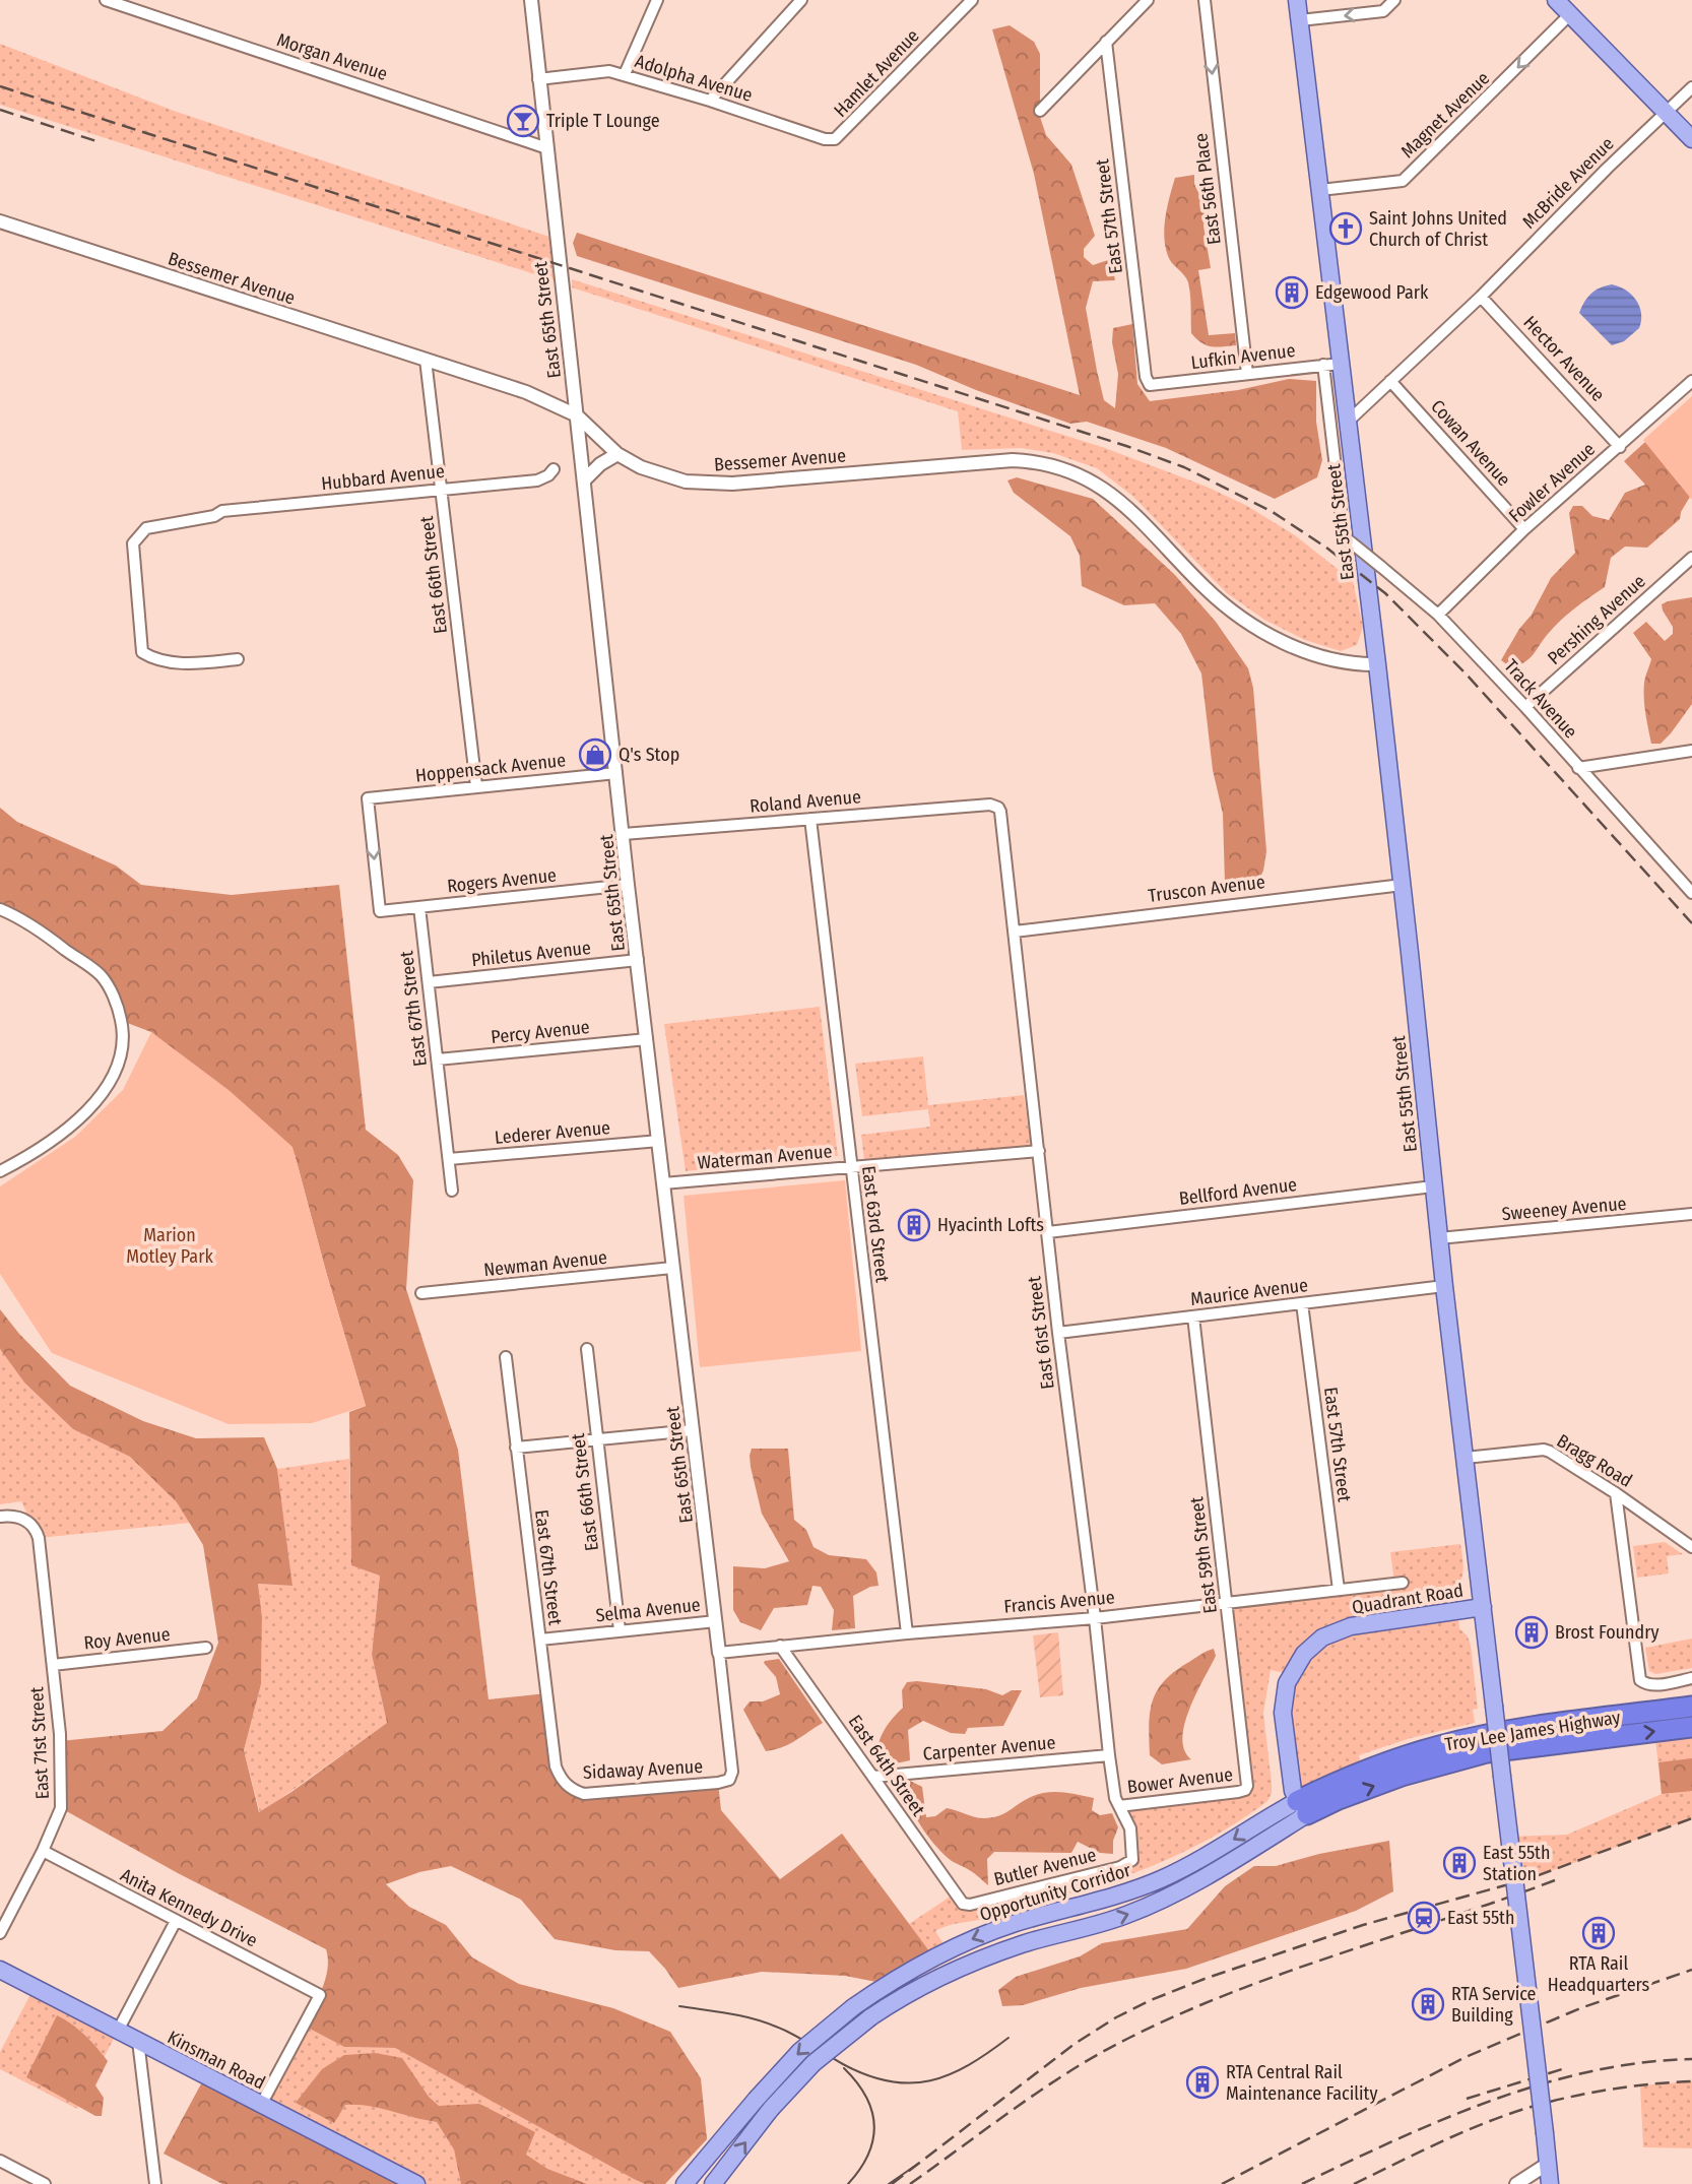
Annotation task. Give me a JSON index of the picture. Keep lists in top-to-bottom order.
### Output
{
  "streets": {
    "highway": ["Troy Lee James Highway"],
    "main road": [
      "East 55th Street",
      "Quadrant Road",
      "Opportunity Corridor",
      "Kinsman Road"
    ],
    "street": [
      "Morgan Avenue",
      "Hamlet Avenue",
      "Adolpha Avenue",
      "Magnet Avenue",
      "McBride Avenue",
      "East 56th Place",
      "East 57th Street",
      "Bessemer Avenue",
      "East 65th Street",
      "Lufkin Avenue",
      "Hector Avenue",
      "Cowan Avenue",
      "Hubbard Avenue",
      "Fowler Avenue",
      "East 66th Street",
      "Pershing Avenue",
      "Track Avenue",
      "Hoppensack Avenue",
      "Roland Avenue",
      "Rogers Avenue",
      "Truscon Avenue",
      "Philetus Avenue",
      "East 67th Street",
      "Percy Avenue",
      "Lederer Avenue",
      "Waterman Avenue",
      "Bellford Avenue",
      "Sweeney Avenue",
      "East 63rd Street",
      "Newman Avenue",
      "Maurice Avenue",
      "East 61st Street",
      "Bragg Road",
      "East 59th Street",
      "Francis Avenue",
      "Selma Avenue",
      "Roy Avenue",
      "East 71st Street",
      "Carpenter Avenue",
      "East 64th Street",
      "Sidaway Avenue",
      "Bower Avenue",
      "Butler Avenue",
      "Anita Kennedy Drive"
    ]
  },
  "crossings": [
    ["Morgan Avenue", "East 65th Street"],
    ["Hamlet Avenue", "Adolpha Avenue"],
    ["Adolpha Avenue", "East 65th Street"],
    ["Magnet Avenue", "East 55th Street"],
    ["McBride Avenue", "Hector Avenue"],
    ["McBride Avenue", "Cowan Avenue"],
    ["McBride Avenue", "East 55th Street"],
    ["East 56th Place", "Lufkin Avenue"],
    ["East 57th Street", "Lufkin Avenue"],
    ["East 57th Street", "Maurice Avenue"],
    ["East 57th Street", "Francis Avenue"],
    ["Bessemer Avenue", "East 65th Street"],
    ["Bessemer Avenue", "East 55th Street"],
    ["Bessemer Avenue", "East 66th Street"],
    ["East 65th Street", "Hoppensack Avenue"],
    ["East 65th Street", "Roland Avenue"],
    ["East 65th Street", "Rogers Avenue"],
    ["East 65th Street", "Philetus Avenue"],
    ["East 65th Street", "Percy Avenue"],
    ["East 65th Street", "Lederer Avenue"],
    ["East 65th Street", "Waterman Avenue"],
    ["East 65th Street", "Newman Avenue"],
    ["East 65th Street", "Francis Avenue"],
    ["East 65th Street", "Selma Avenue"],
    ["East 65th Street", "Sidaway Avenue"],
    ["Lufkin Avenue", "East 55th Street"],
    ["Lufkin Avenue", "Track Avenue"],
    ["Hector Avenue", "Fowler Avenue"],
    ["Cowan Avenue", "Fowler Avenue"],
    ["Hubbard Avenue", "East 66th Street"],
    ["Fowler Avenue", "Track Avenue"],
    ["East 55th Street", "Truscon Avenue"],
    ["East 55th Street", "Bellford Avenue"],
    ["East 55th Street", "Sweeney Avenue"],
    ["East 55th Street", "Maurice Avenue"],
    ["East 55th Street", "Bragg Road"],
    ["East 55th Street", "Quadrant Road"],
    ["East 66th Street", "Hoppensack Avenue"],
    ["East 66th Street", "Selma Avenue"],
    ["Pershing Avenue", "Track Avenue"],
    ["Hoppensack Avenue", "Rogers Avenue"],
    ["Roland Avenue", "East 63rd Street"],
    ["Roland Avenue", "East 61st Street"],
    ["Rogers Avenue", "East 67th Street"],
    ["Truscon Avenue", "East 61st Street"],
    ["Philetus Avenue", "East 67th Street"],
    ["East 67th Street", "Percy Avenue"],
    ["East 67th Street", "Lederer Avenue"],
    ["East 67th Street", "Selma Avenue"],
    ["East 67th Street", "Sidaway Avenue"],
    ["Waterman Avenue", "East 63rd Street"],
    ["Waterman Avenue", "East 61st Street"],
    ["Bellford Avenue", "East 61st Street"],
    ["East 63rd Street", "Francis Avenue"],
    ["Maurice Avenue", "East 61st Street"],
    ["Maurice Avenue", "East 59th Street"],
    ["East 61st Street", "Francis Avenue"],
    ["East 61st Street", "Carpenter Avenue"],
    ["East 61st Street", "Bower Avenue"],
    ["East 61st Street", "Butler Avenue"],
    ["East 59th Street", "Francis Avenue"],
    ["East 59th Street", "Bower Avenue"],
    ["Quadrant Road", "Troy Lee James Highway"],
    ["Quadrant Road", "Opportunity Corridor"],
    ["Francis Avenue", "East 64th Street"],
    ["Roy Avenue", "East 71st Street"],
    ["Troy Lee James Highway", "Opportunity Corridor"],
    ["East 71st Street", "Anita Kennedy Drive"],
    ["Carpenter Avenue", "East 64th Street"],
    ["East 64th Street", "Butler Avenue"],
    ["Anita Kennedy Drive", "Kinsman Road"]
  ],
  "one_way": ["Magnet Avenue", "East 56th Place"],
  "parks": ["Marion Motley Park"],
  "places": {
    "bar": ["Triple T Lounge"],
    "church": ["Saint Johns United Church of Christ"],
    "building": [
      "Edgewood Park",
      "Hyacinth Lofts",
      "Brost Foundry",
      "East 55th Station",
      "RTA Rail Headquarters",
      "RTA Service Building",
      "RTA Central Rail Maintenance Facility"
    ],
    "shop": ["Q's Stop"],
    "station": ["East 55th"]
  }
}
